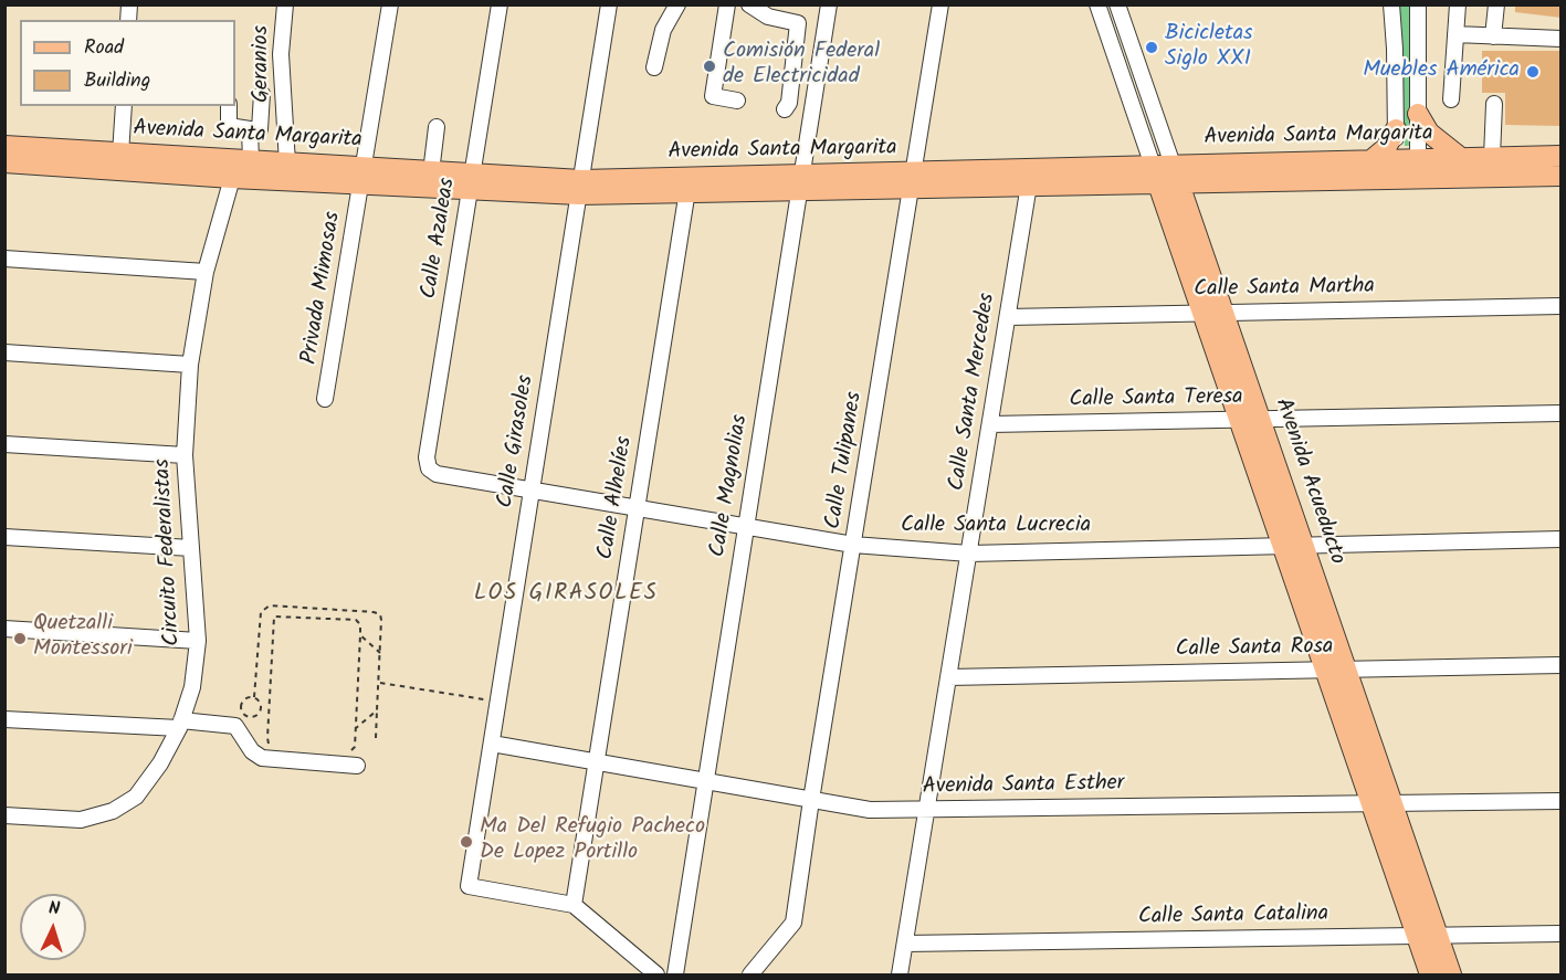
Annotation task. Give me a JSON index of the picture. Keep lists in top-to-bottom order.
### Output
{
  "streets": {
    "main road": ["Avenida Santa Margarita", "Avenida Acueducto"],
    "street": [
      "Geranios",
      "Calle Azaleas",
      "Privada Mimosas",
      "Calle Santa Martha",
      "Calle Santa Mercedes",
      "Calle Santa Teresa",
      "Calle Girasoles",
      "Calle Tulipanes",
      "Calle Magnolias",
      "Calle Alhelíes",
      "Calle Santa Lucrecia",
      "Circuito Federalistas",
      "Calle Santa Rosa",
      "Avenida Santa Esther",
      "Calle Santa Catalina"
    ]
  },
  "crossings": [
    ["Geranios", "Avenida Santa Margarita"],
    ["Avenida Santa Margarita", "Calle Azaleas"],
    ["Avenida Santa Margarita", "Privada Mimosas"],
    ["Avenida Santa Margarita", "Calle Santa Mercedes"],
    ["Avenida Santa Margarita", "Calle Girasoles"],
    ["Avenida Santa Margarita", "Calle Tulipanes"],
    ["Avenida Santa Margarita", "Avenida Acueducto"],
    ["Avenida Santa Margarita", "Calle Magnolias"],
    ["Avenida Santa Margarita", "Calle Alhelíes"],
    ["Avenida Santa Margarita", "Circuito Federalistas"],
    ["Calle Azaleas", "Calle Santa Lucrecia"],
    ["Calle Santa Martha", "Calle Santa Mercedes"],
    ["Calle Santa Martha", "Avenida Acueducto"],
    ["Calle Santa Mercedes", "Calle Santa Teresa"],
    ["Calle Santa Mercedes", "Calle Santa Lucrecia"],
    ["Calle Santa Mercedes", "Calle Santa Rosa"],
    ["Calle Santa Mercedes", "Avenida Santa Esther"],
    ["Calle Santa Mercedes", "Calle Santa Catalina"],
    ["Calle Santa Teresa", "Avenida Acueducto"],
    ["Calle Girasoles", "Calle Alhelíes"],
    ["Calle Girasoles", "Calle Santa Lucrecia"],
    ["Calle Girasoles", "Avenida Santa Esther"],
    ["Calle Tulipanes", "Calle Santa Lucrecia"],
    ["Calle Tulipanes", "Avenida Santa Esther"],
    ["Avenida Acueducto", "Calle Santa Lucrecia"],
    ["Avenida Acueducto", "Calle Santa Rosa"],
    ["Avenida Acueducto", "Avenida Santa Esther"],
    ["Avenida Acueducto", "Calle Santa Catalina"],
    ["Calle Magnolias", "Calle Santa Lucrecia"],
    ["Calle Magnolias", "Avenida Santa Esther"],
    ["Calle Alhelíes", "Calle Santa Lucrecia"],
    ["Calle Alhelíes", "Avenida Santa Esther"]
  ],
  "districts": ["LOS GIRASOLES"],
  "places": [
    "Bicicletas Siglo XXI",
    "Comisión Federal de Electricidad",
    "Muebles América",
    "Quetzalli Montessori",
    "Ma Del Refugio Pacheco De Lopez Portillo"
  ],
  "legend": ["Road", "Building"],
  "north": "top"
}
